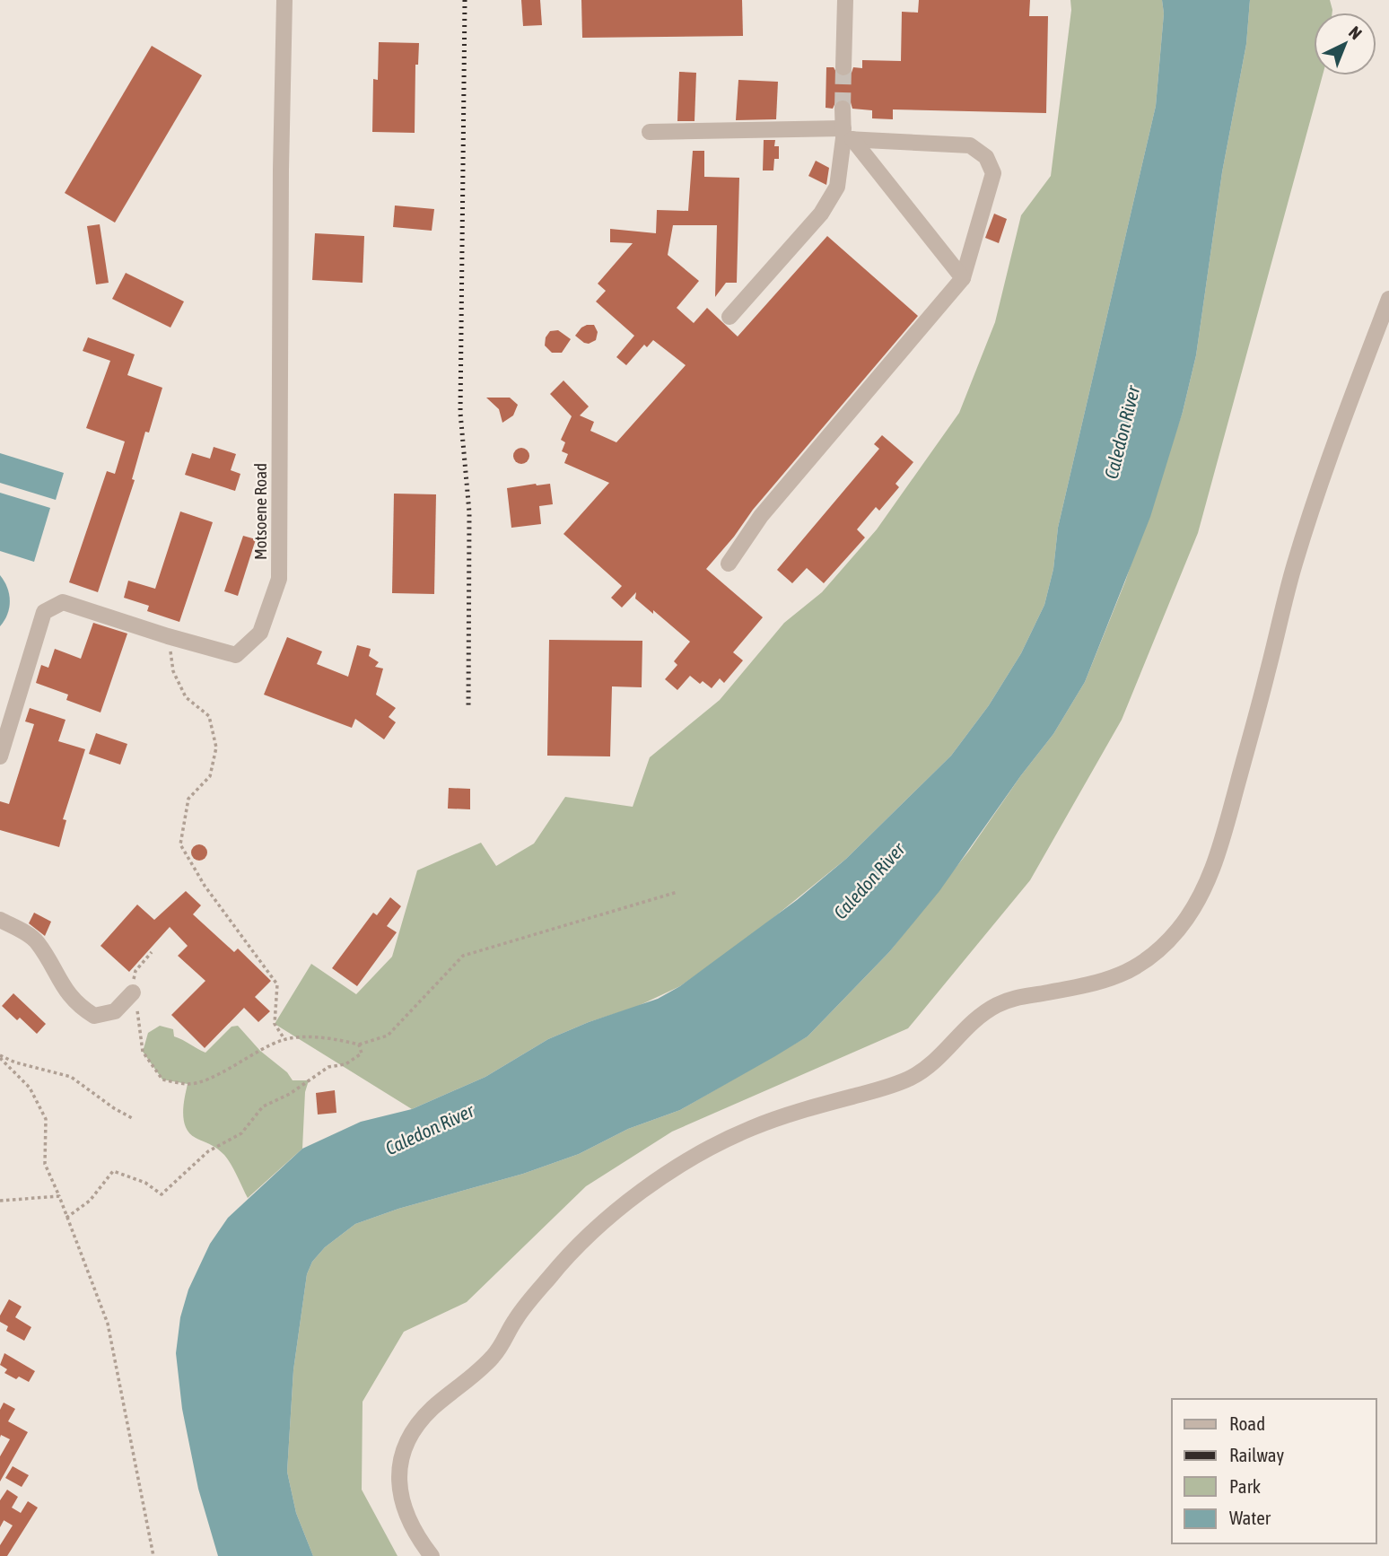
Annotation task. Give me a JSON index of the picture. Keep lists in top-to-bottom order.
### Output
{
  "streets": {
    "street": ["Motsoene Road"]
  },
  "water": ["Caledon River"],
  "legend": [
    "Road",
    "Railway",
    "Park",
    "Water"
  ],
  "north": "top right"
}
